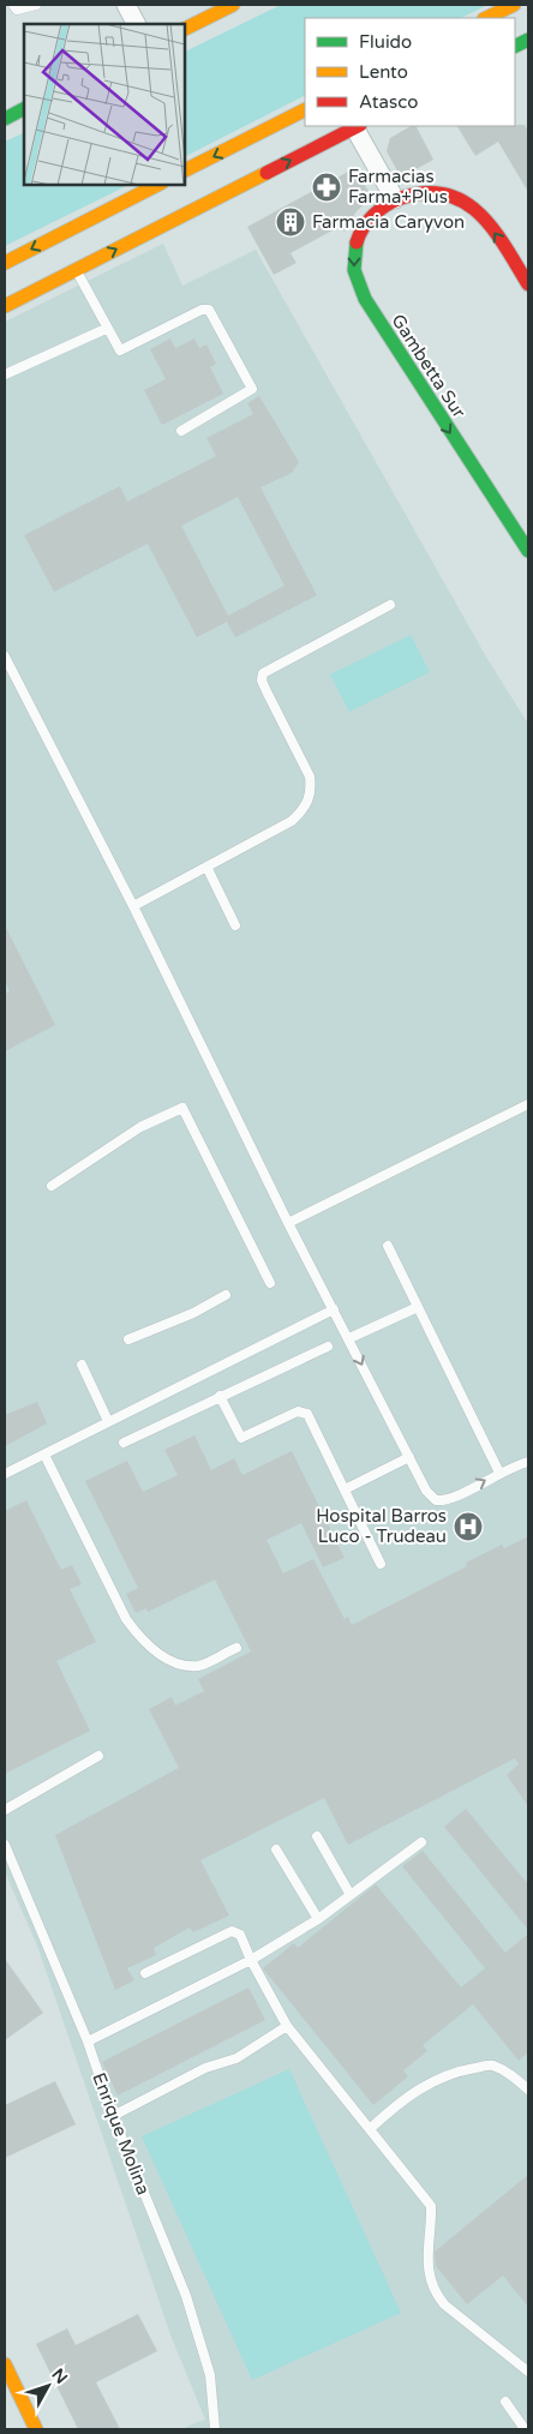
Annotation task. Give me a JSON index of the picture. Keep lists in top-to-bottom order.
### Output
{
  "streets": {
    "main road": ["Gambetta Sur"],
    "lane": ["Enrique Molina"]
  },
  "one_way": ["Gambetta Sur"],
  "places": {
    "pharmacy": ["Farmacias Farma+Plus"],
    "building": ["Farmacia Caryvon"],
    "hospital": ["Hospital Barros Luco - Trudeau"]
  },
  "legend": ["Fluido", "Lento", "Atasco"],
  "north": "top right"
}
